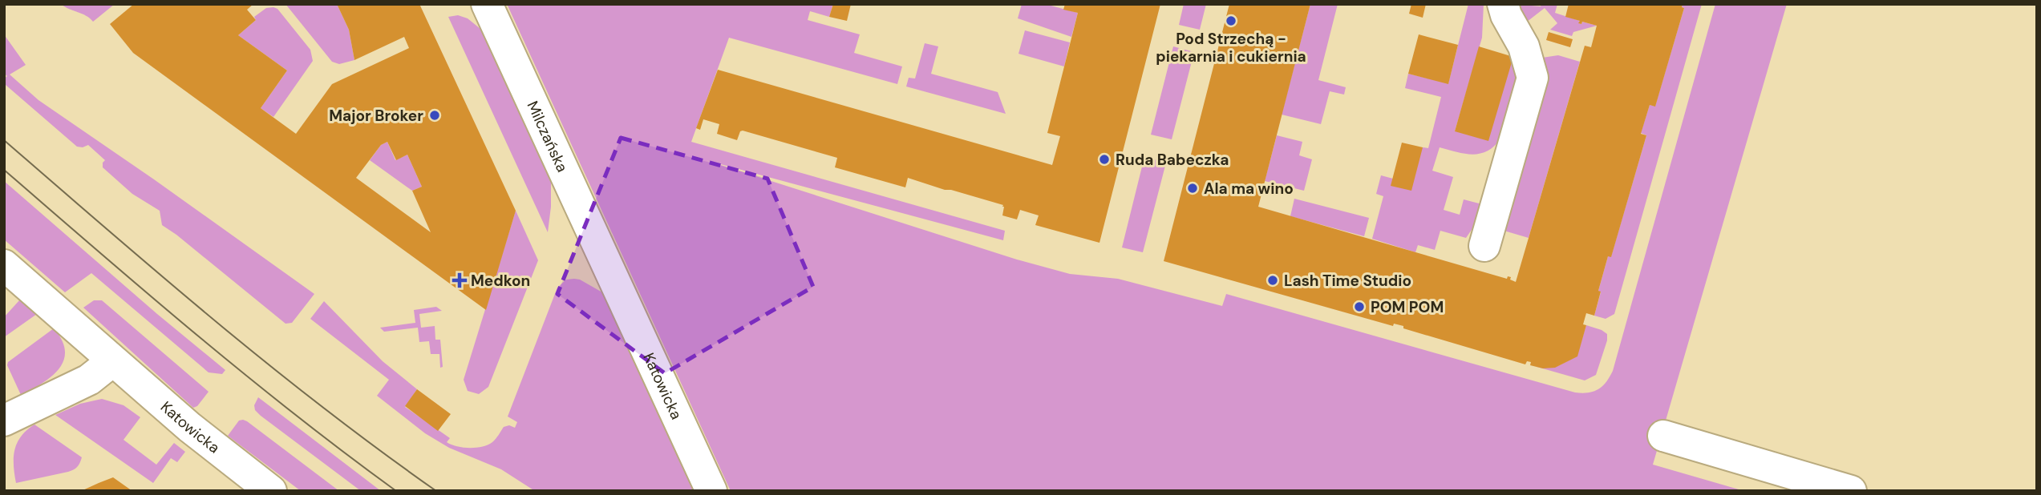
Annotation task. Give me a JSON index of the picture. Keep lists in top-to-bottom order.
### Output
{
  "streets": {
    "street": ["Milczańska", "Katowicka"]
  },
  "crossings": [
    ["Milczańska", "Katowicka"]
  ],
  "places": {
    "other": [
      "Pod Strzechą - piekarnia i cukiernia",
      "Major Broker",
      "Ruda Babeczka",
      "Ala ma wino",
      "Lash Time Studio",
      "POM POM"
    ],
    "health": ["Medkon"]
  }
}
